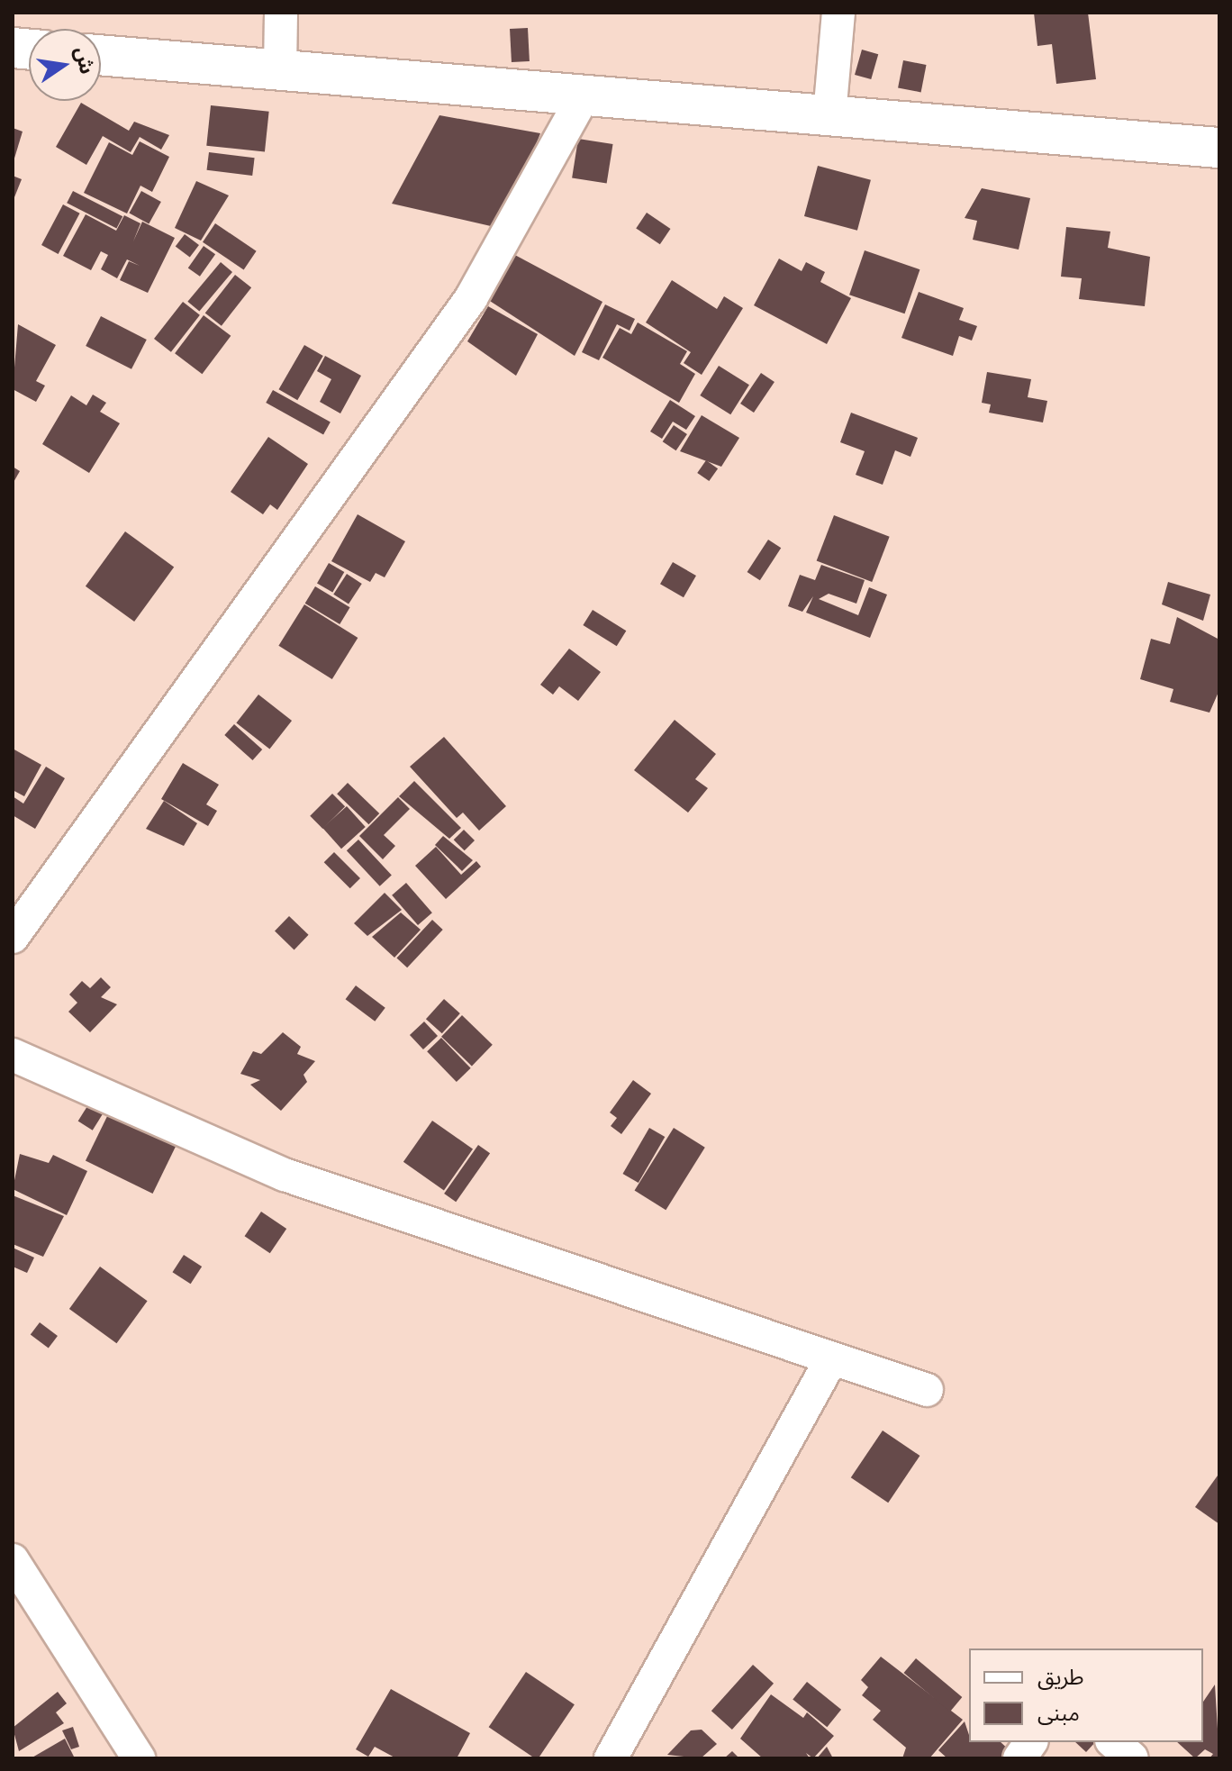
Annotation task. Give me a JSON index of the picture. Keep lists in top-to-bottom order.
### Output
{
  "legend": ["طريق", "مبنى"],
  "north": "right"
}
